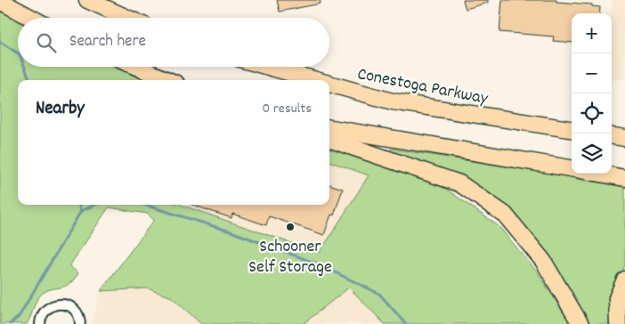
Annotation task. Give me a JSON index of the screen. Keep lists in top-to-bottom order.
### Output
{
  "streets": {
    "highway": ["Conestoga Parkway"]
  },
  "places": ["Schooner Self Storage"],
  "page": {
    "map_buttons": ["+", "−"],
    "search": "Search here",
    "heading": ["Nearby", "0 results"]
  }
}
